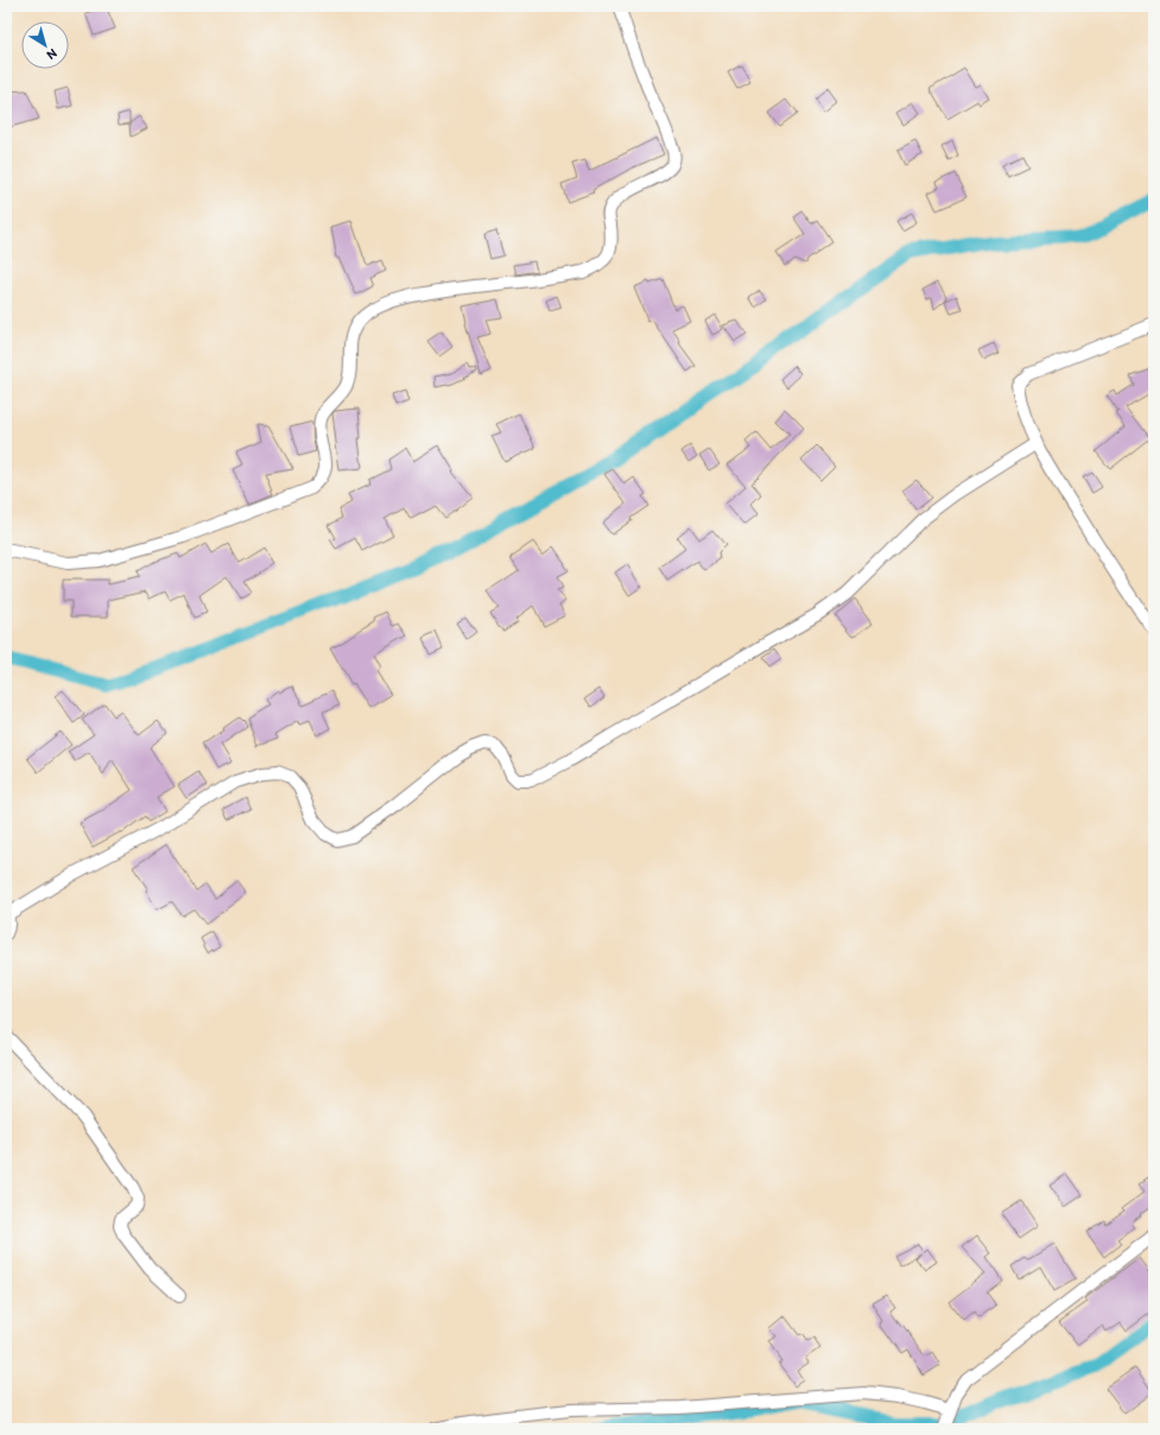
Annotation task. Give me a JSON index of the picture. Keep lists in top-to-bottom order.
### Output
{
  "north": "bottom right"
}
